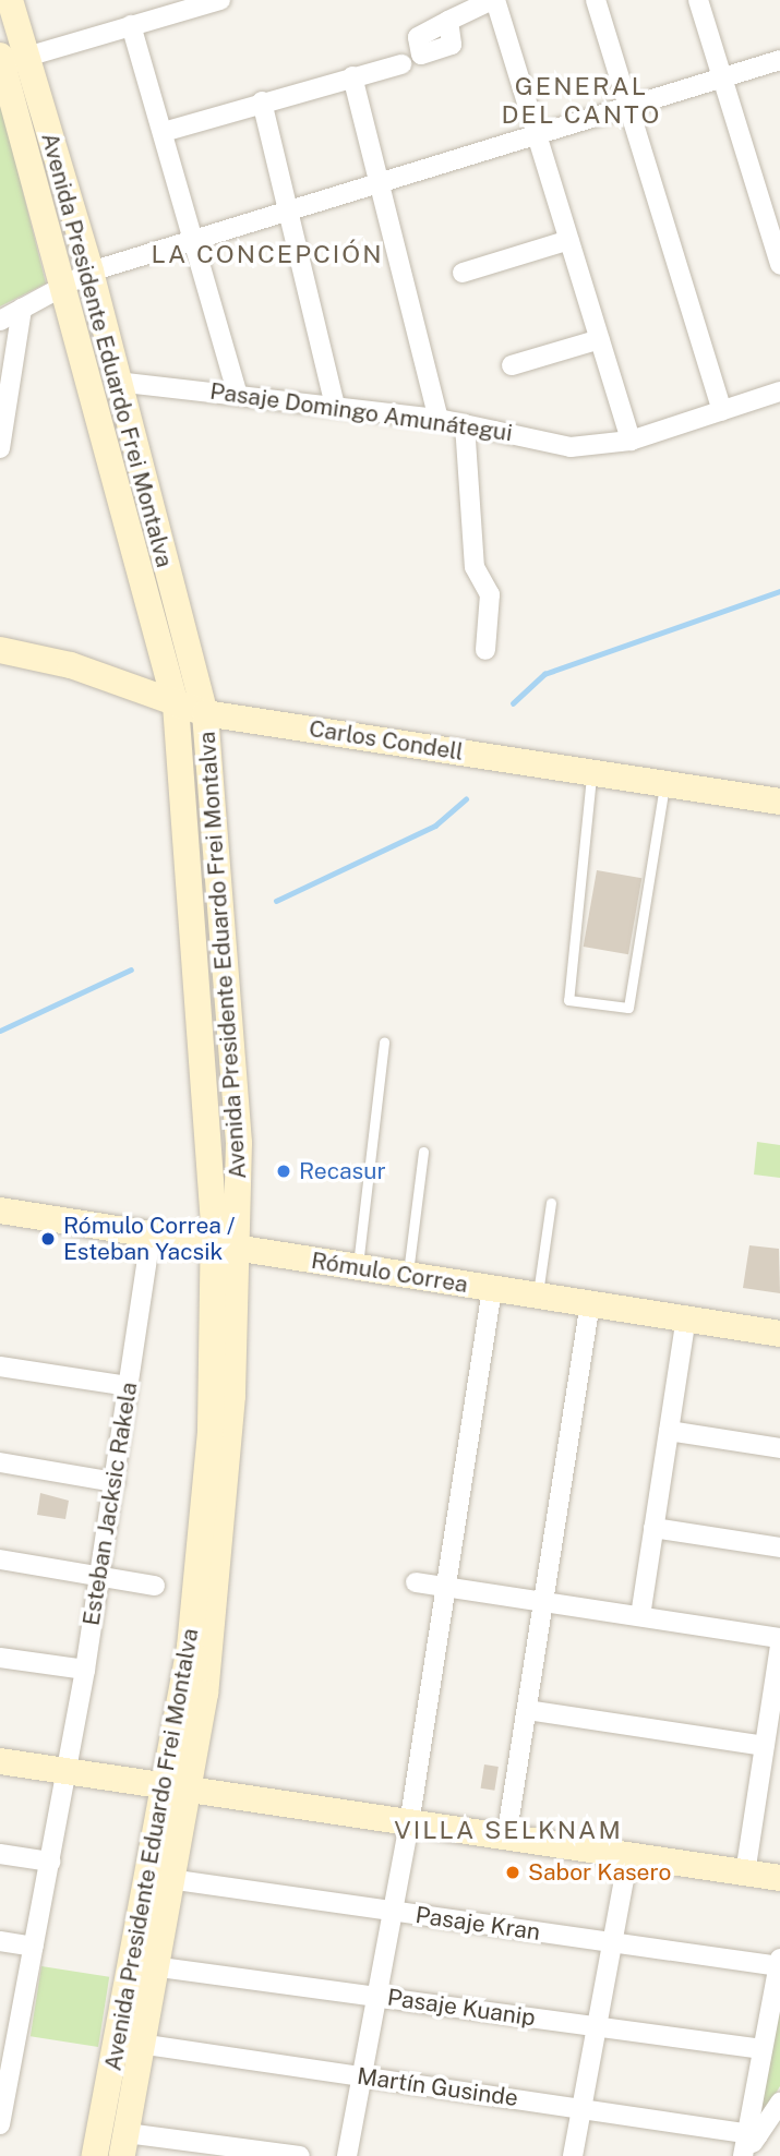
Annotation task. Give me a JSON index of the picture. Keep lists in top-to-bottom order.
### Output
{
  "streets": {
    "main road": ["Avenida Presidente Eduardo Frei Montalva", "Carlos Condell", "Rómulo Correa"],
    "street": [
      "Pasaje Domingo Amunátegui",
      "Esteban Jacksic Rakela",
      "Pasaje Kran",
      "Pasaje Kuanip",
      "Martín Gusinde"
    ]
  },
  "crossings": [
    ["Avenida Presidente Eduardo Frei Montalva", "Pasaje Domingo Amunátegui"],
    ["Avenida Presidente Eduardo Frei Montalva", "Carlos Condell"],
    ["Avenida Presidente Eduardo Frei Montalva", "Rómulo Correa"],
    ["Avenida Presidente Eduardo Frei Montalva", "Pasaje Kran"],
    ["Avenida Presidente Eduardo Frei Montalva", "Pasaje Kuanip"],
    ["Avenida Presidente Eduardo Frei Montalva", "Martín Gusinde"],
    ["Rómulo Correa", "Esteban Jacksic Rakela"]
  ],
  "districts": ["GENERAL DEL CANTO", "LA CONCEPCIÓN", "VILLA SELKNAM"],
  "places": ["Recasur", "Rómulo Correa / Esteban Yacsik", "Sabor Kasero"]
}
